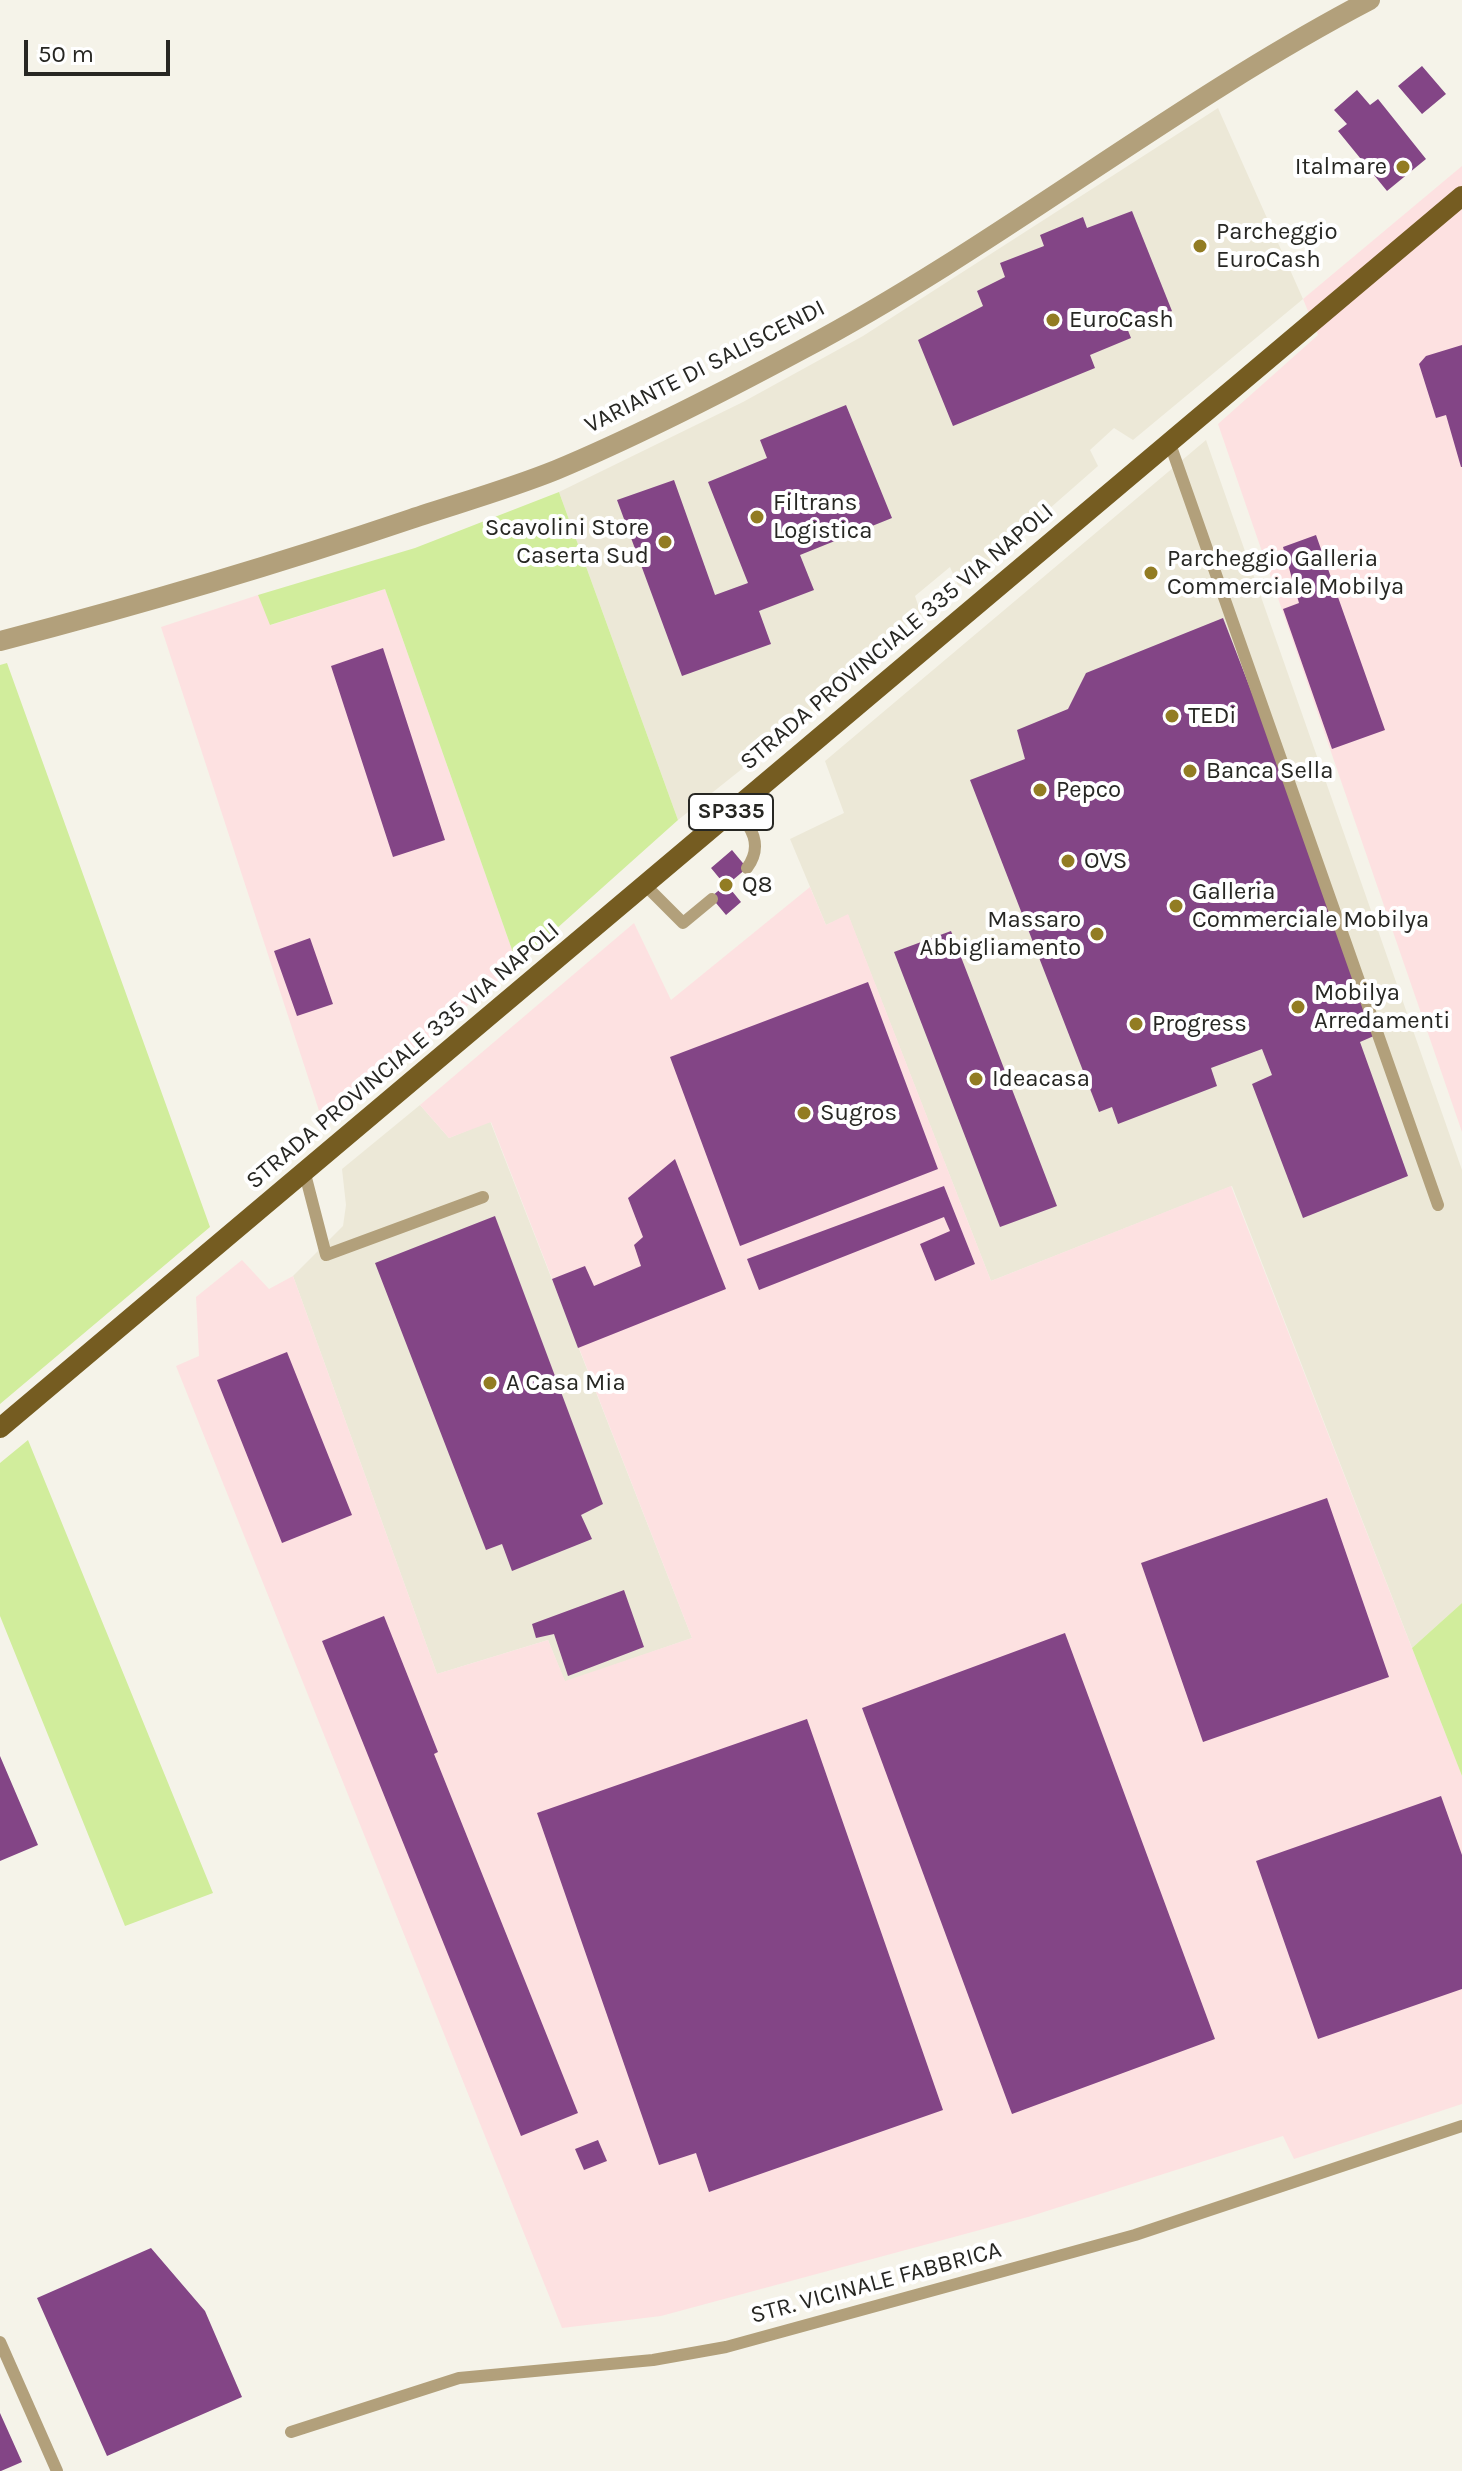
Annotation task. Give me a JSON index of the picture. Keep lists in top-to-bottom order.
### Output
{
  "streets": {
    "main road": ["STRADA PROVINCIALE 335 VIA NAPOLI", "SP335"],
    "street": ["VARIANTE DI SALISCENDI"],
    "lane": ["STR. VICINALE FABBRICA"]
  },
  "places": [
    "Italmare",
    "Parcheggio EuroCash",
    "EuroCash",
    "Filtrans Logistica",
    "Scavolini Store Caserta Sud",
    "Parcheggio Galleria Commerciale Mobilya",
    "TEDi",
    "Banca Sella",
    "Pepco",
    "OVS",
    "Q8",
    "Galleria Commerciale Mobilya",
    "Massaro Abbigliamento",
    "Mobilya Arredamenti",
    "Progress",
    "Ideacasa",
    "Sugros",
    "A Casa Mia"
  ],
  "scale_bar": "50 m"
}
